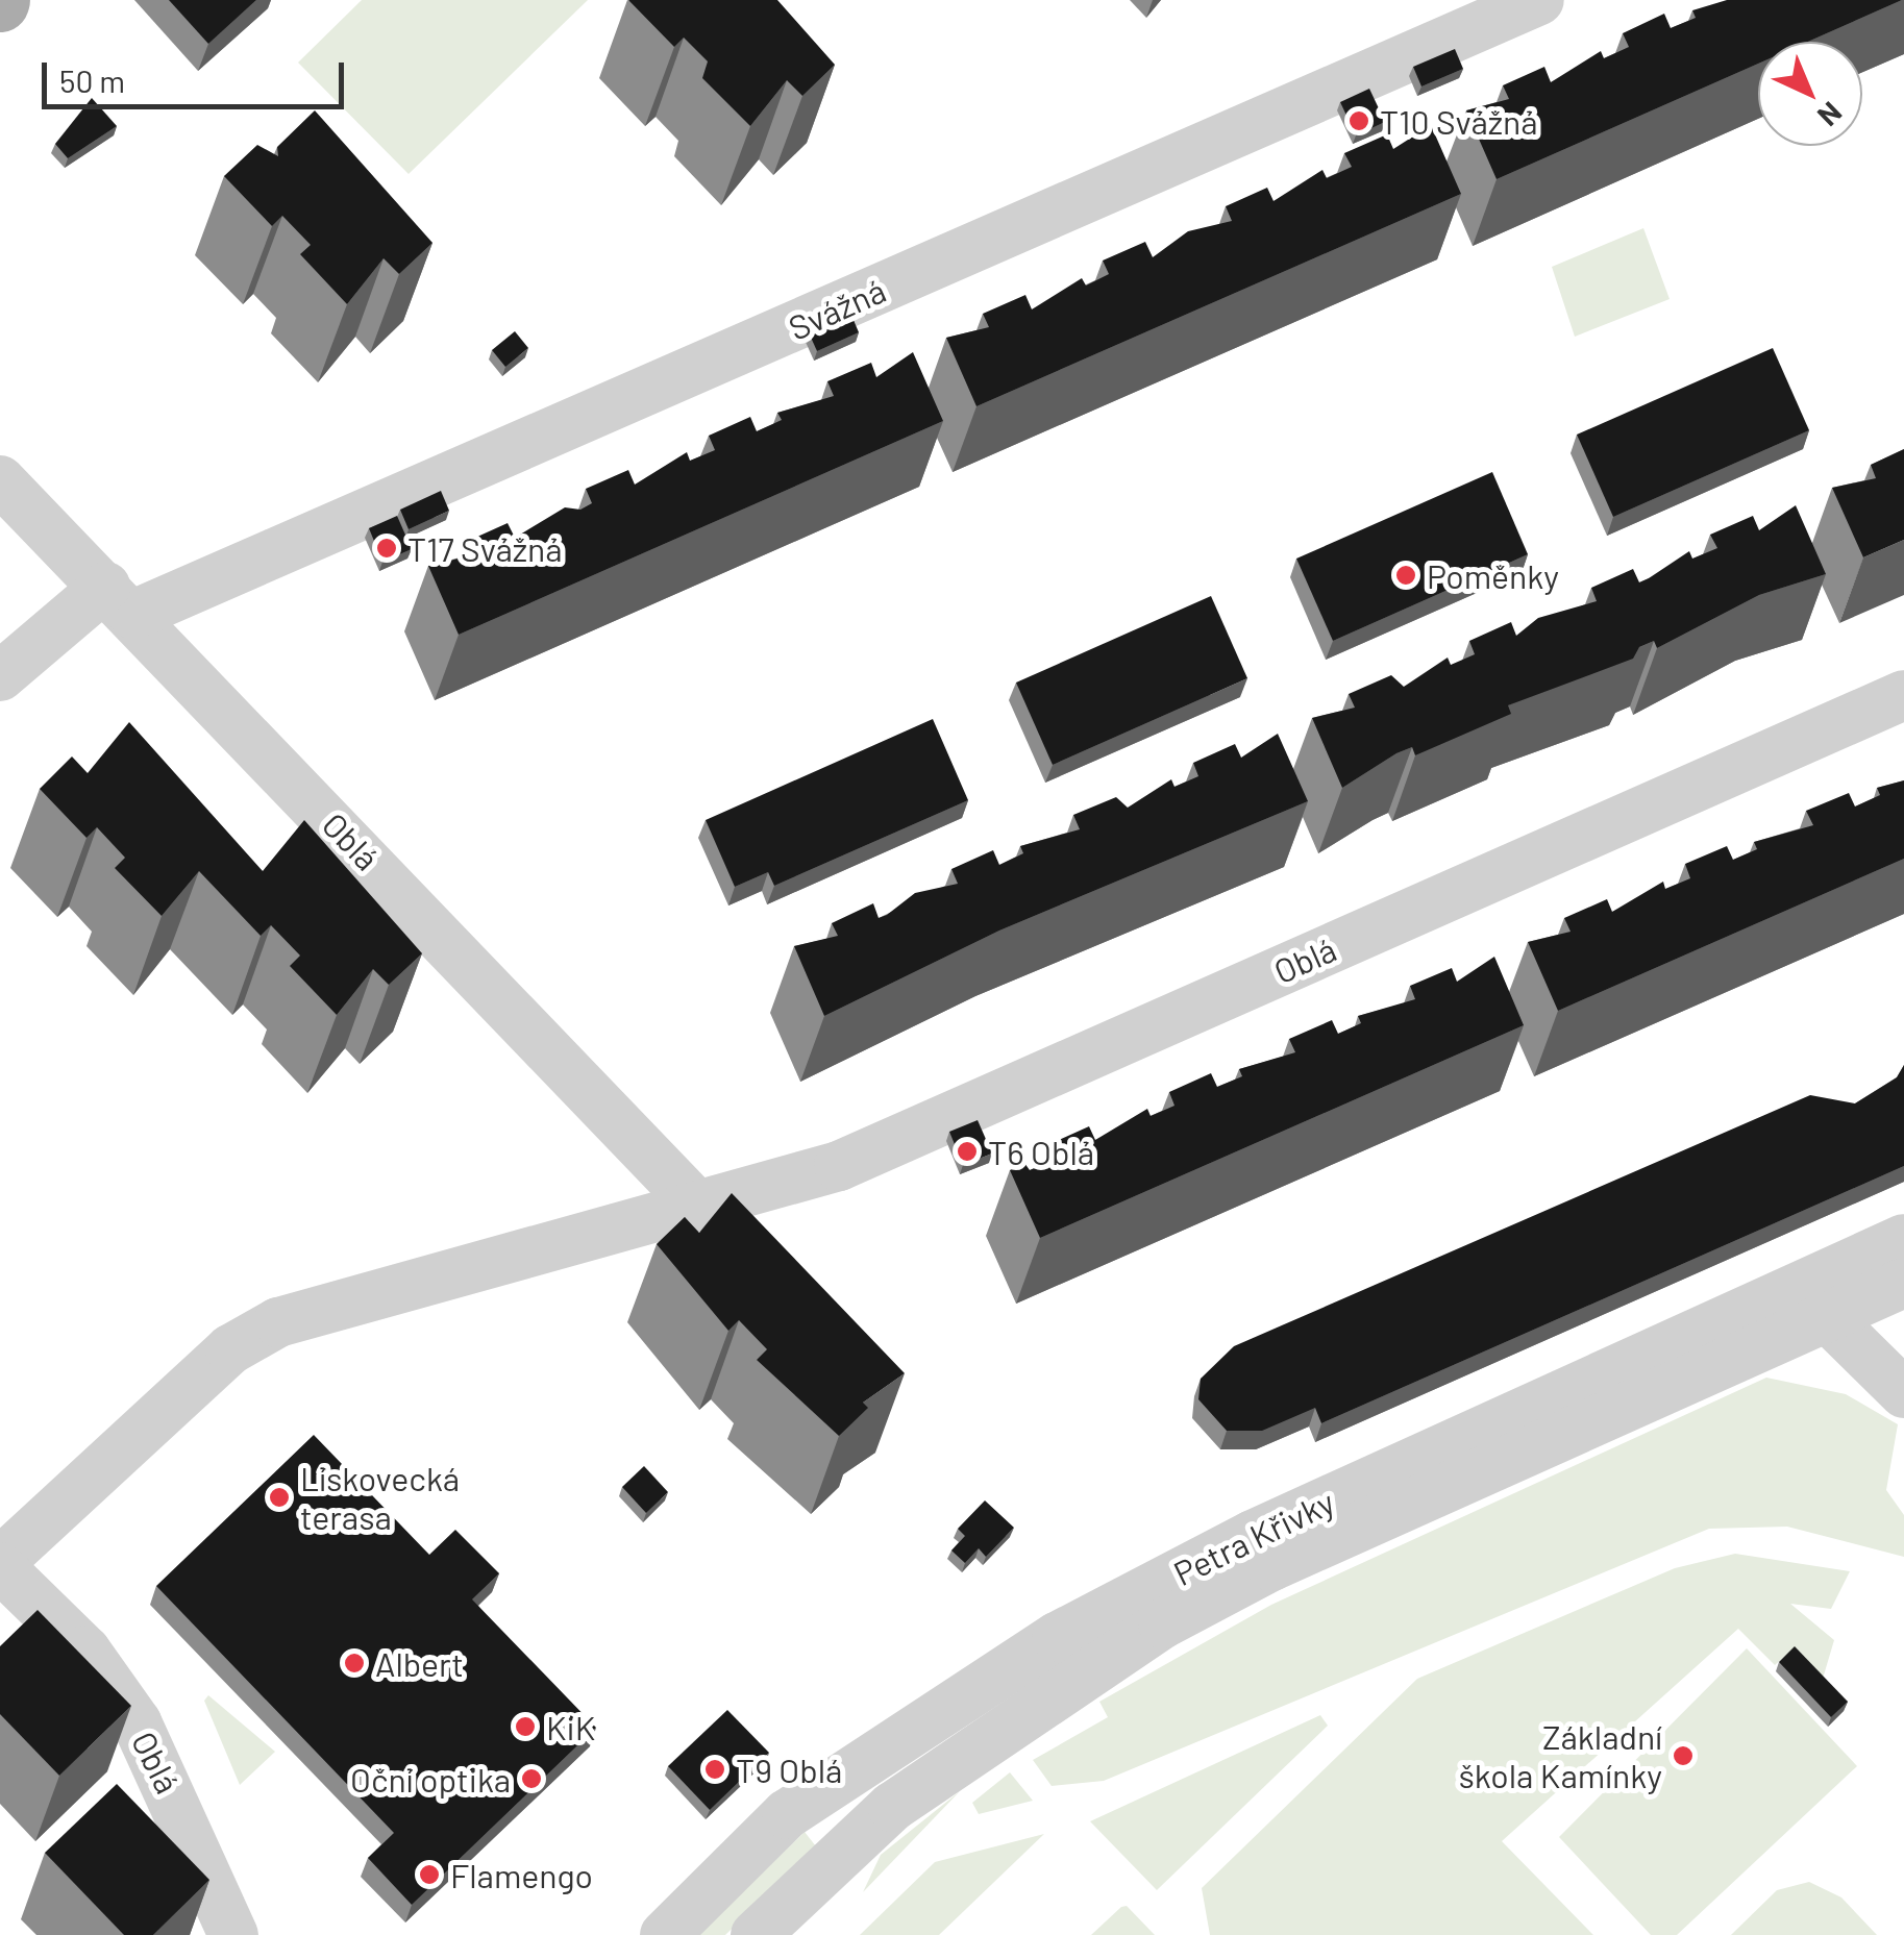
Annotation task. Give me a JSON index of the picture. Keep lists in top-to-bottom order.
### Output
{
  "streets": {
    "street": ["Svážná", "Oblá", "Petra Křivky"]
  },
  "crossings": [
    ["Svážná", "Oblá"]
  ],
  "places": [
    "T10 Svážná",
    "T17 Svážná",
    "Poměnky",
    "T6 Oblá",
    "Lískovecká terasa",
    "Albert",
    "KiK",
    "Základní škola Kamínky",
    "T9 Oblá",
    "Oční optika",
    "Flamengo"
  ],
  "scale_bar": "50 m",
  "north": "bottom right"
}
